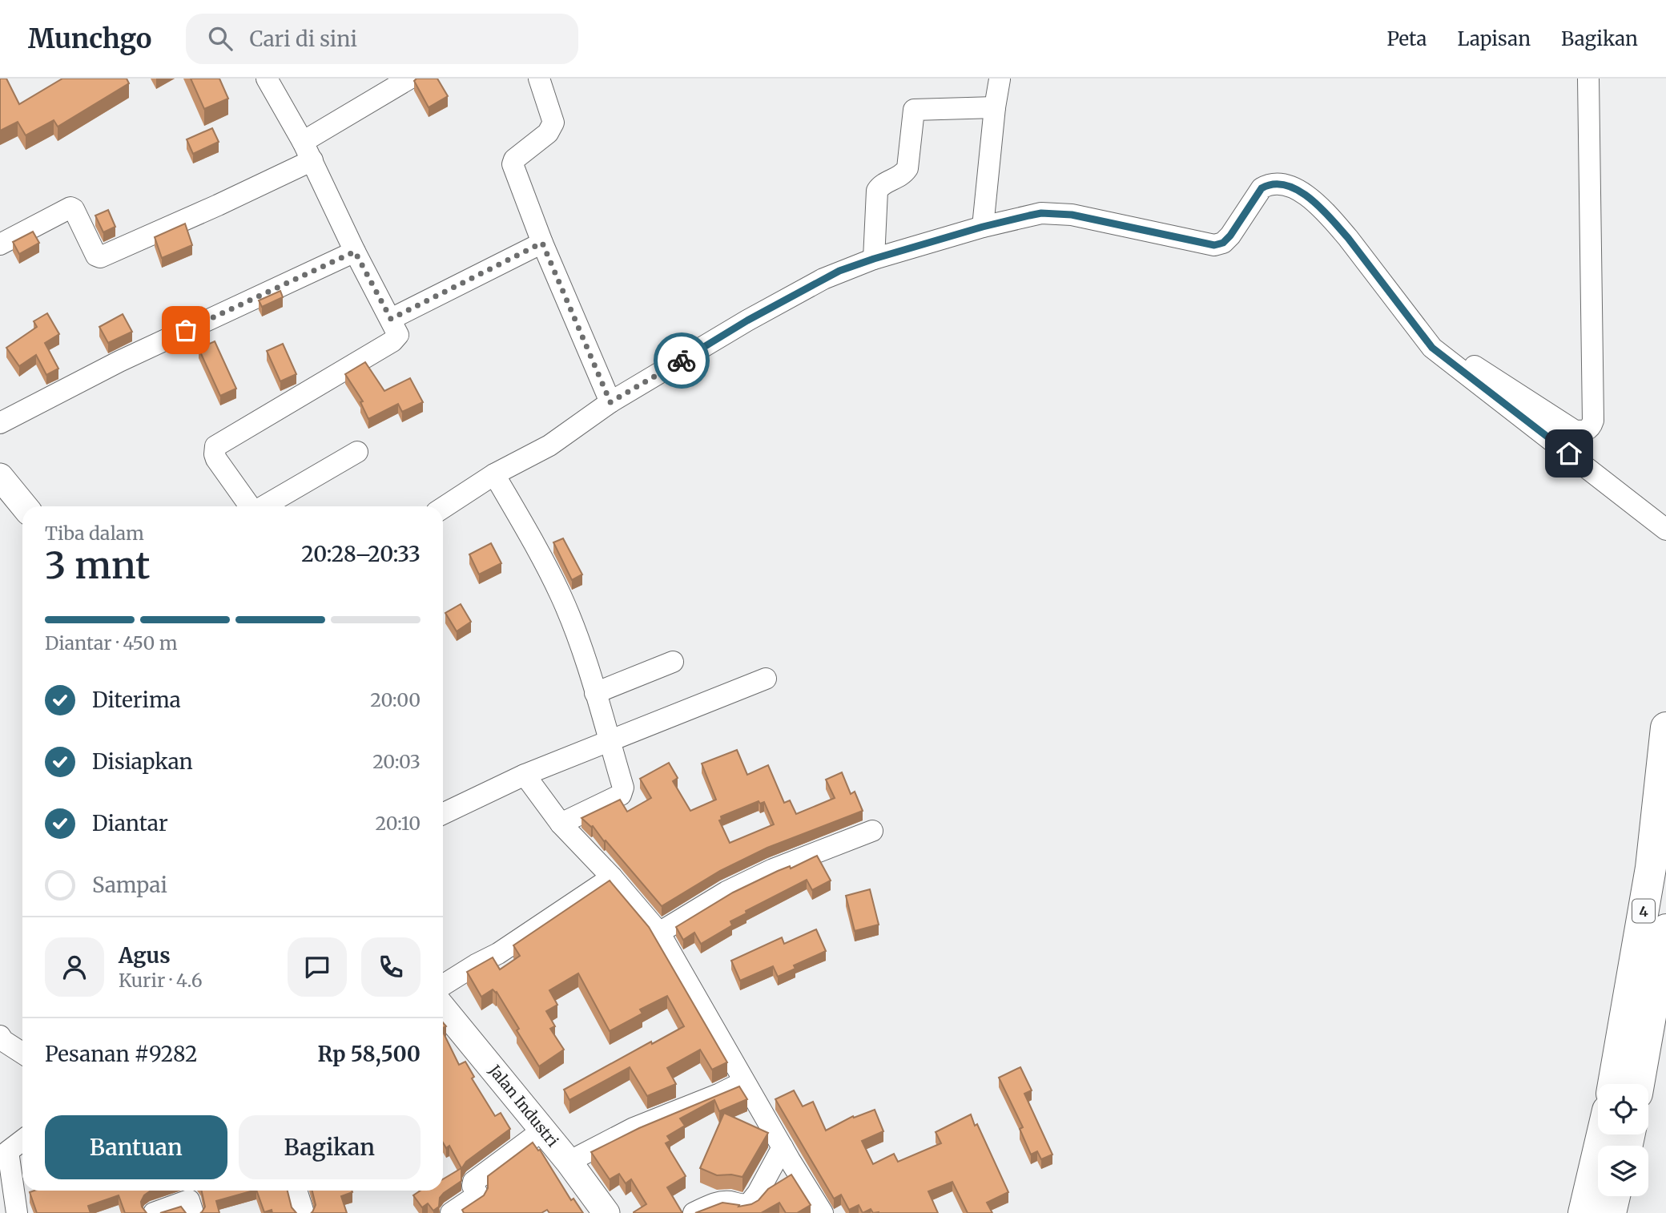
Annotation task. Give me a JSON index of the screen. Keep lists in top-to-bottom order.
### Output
{
  "streets": {
    "highway": ["4"],
    "main road": ["Jalan Industri"]
  },
  "page": {
    "header": "Munchgo",
    "search": "Cari di sini",
    "nav": ["Peta", "Lapisan", "Bagikan"],
    "heading": ["3 mnt", "Tiba dalam", "20:28–20:33"],
    "panel": [
      "Agus",
      "Kurir · 4.6",
      "Pesanan #9282",
      "Rp 58,500"
    ],
    "bar": "Diantar · 450 m",
    "list": [
      ["Diterima", "20:00"],
      ["Disiapkan", "20:03"],
      ["Diantar", "20:10"],
      "Sampai"
    ],
    "buttons": ["Bantuan", "Bagikan"]
  }
}
